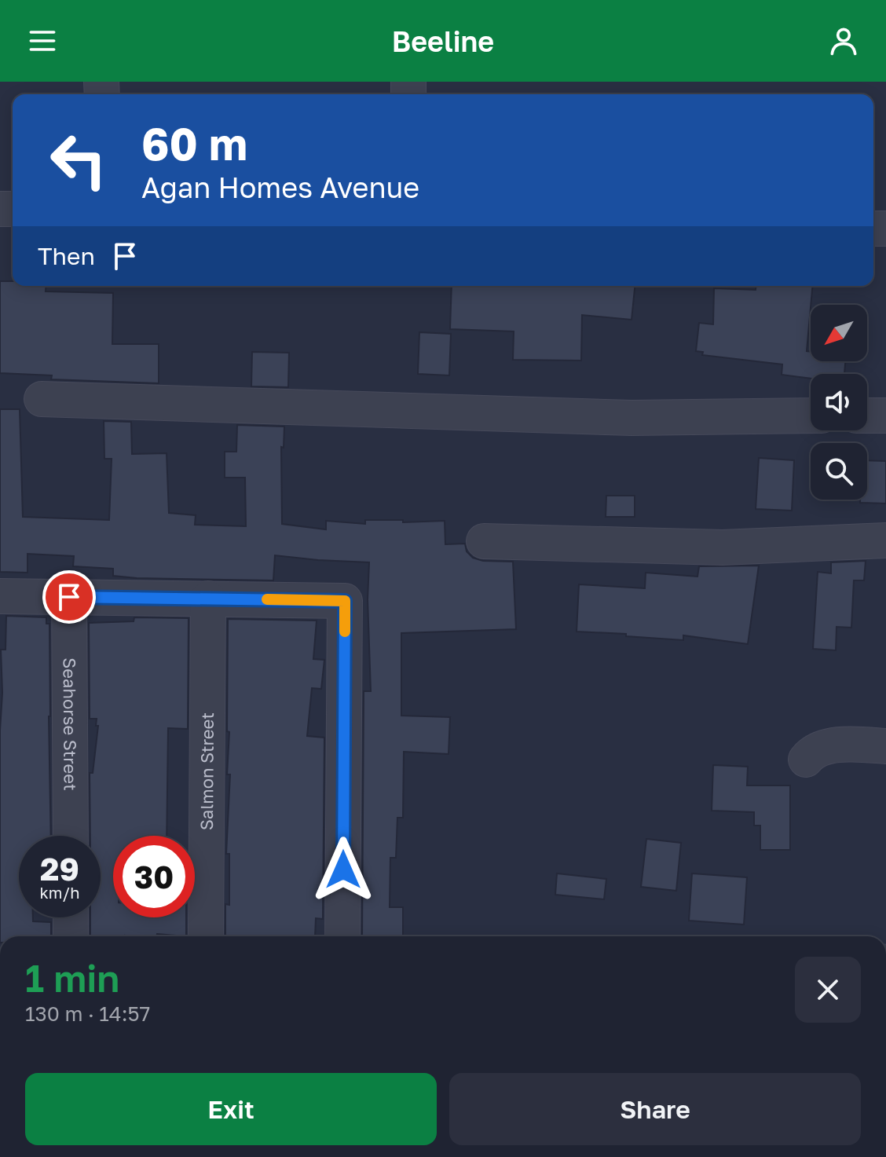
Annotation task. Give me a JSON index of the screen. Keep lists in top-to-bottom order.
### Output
{
  "streets": {
    "street": ["Seahorse Street", "Salmon Street"]
  },
  "north": "bottom left",
  "page": {
    "header": "Beeline",
    "turn": ["60 m", "Agan Homes Avenue"],
    "then": "Then",
    "speed": "29 km/h",
    "limit": "30",
    "heading": ["1 min", "130 m · 14:57"],
    "buttons": ["Exit", "Share"]
  }
}
